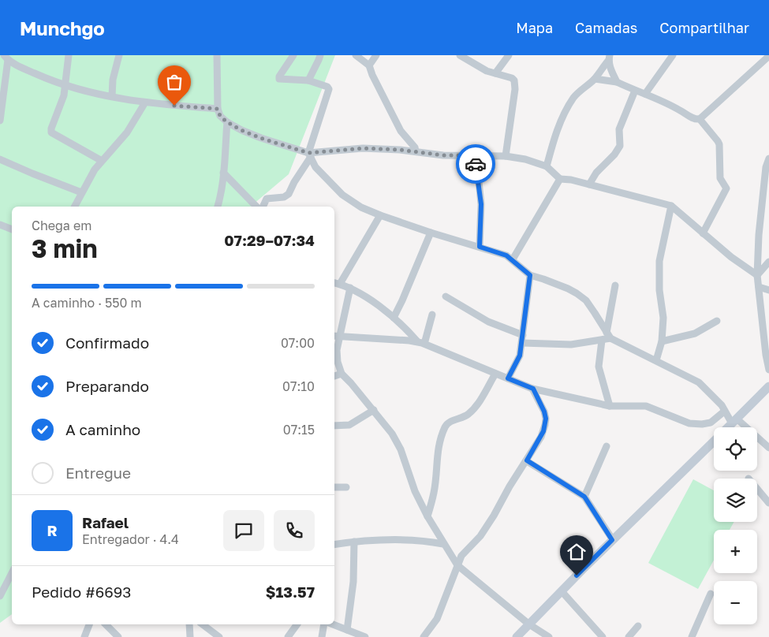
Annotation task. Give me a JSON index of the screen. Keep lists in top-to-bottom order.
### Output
{
  "page": {
    "header": "Munchgo",
    "nav": ["Mapa", "Camadas", "Compartilhar"],
    "heading": ["3 min", "Chega em", "07:29–07:34"],
    "panel": [
      "Rafael",
      "Entregador · 4.4",
      "Pedido #6693",
      "$13.57"
    ],
    "bar": "A caminho · 550 m",
    "list": [
      ["Confirmado", "07:00"],
      ["Preparando", "07:10"],
      ["A caminho", "07:15"],
      "Entregue"
    ],
    "map_buttons": ["+", "−"],
    "round": "R"
  }
}
